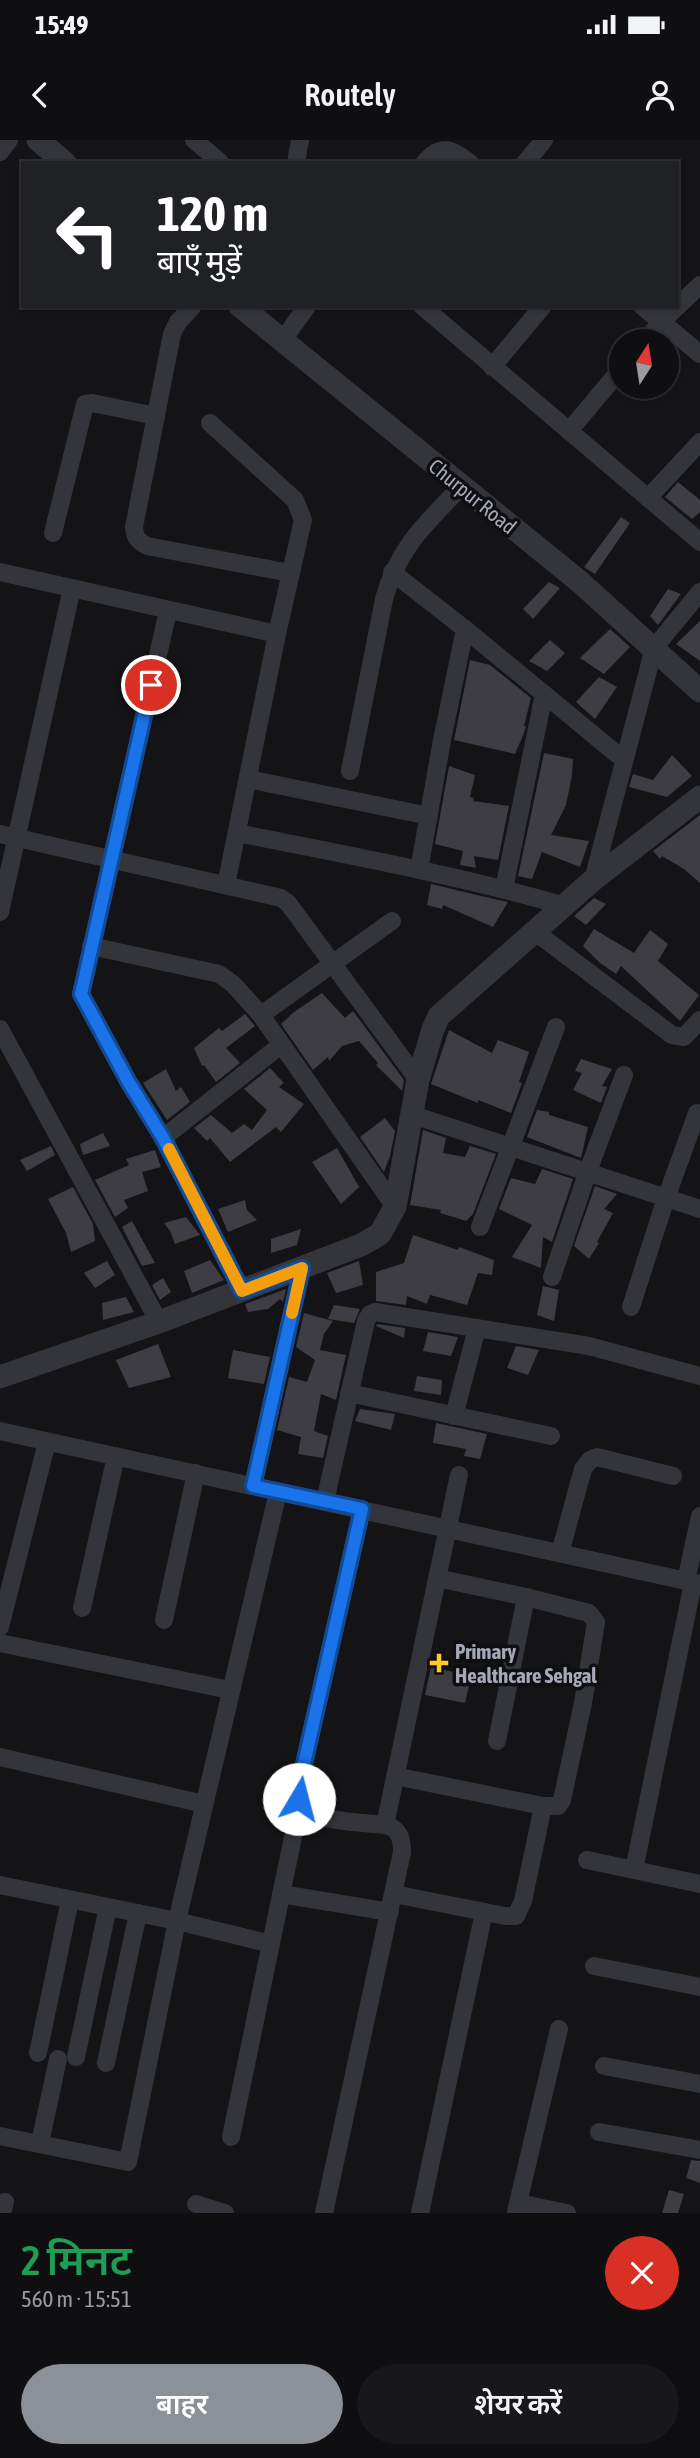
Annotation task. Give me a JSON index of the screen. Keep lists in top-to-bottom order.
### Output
{
  "streets": {
    "street": ["Churpur Road"]
  },
  "places": {
    "health": ["Primary Healthcare Sehgal"]
  },
  "north": "top",
  "page": {
    "status": "15:49",
    "header": "Routely",
    "turn": ["120 m", "बाएँ मुड़ें"],
    "heading": ["2 मिनट", "560 m · 15:51"],
    "buttons": ["बाहर", "शेयर करें"]
  }
}
